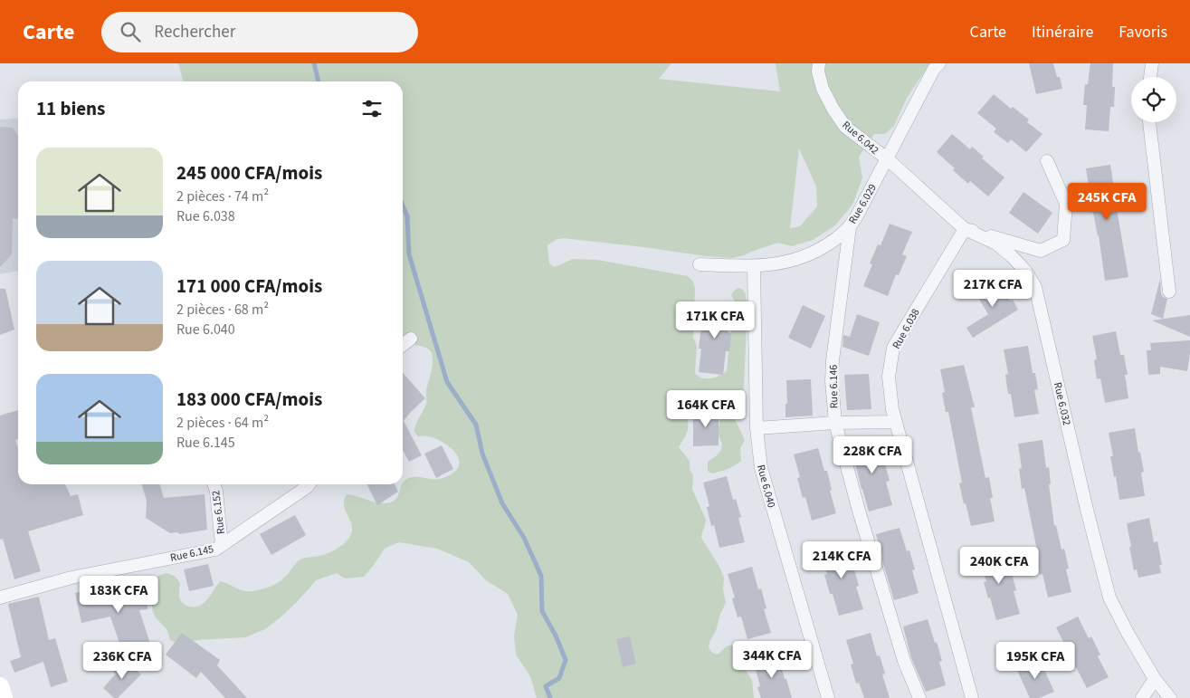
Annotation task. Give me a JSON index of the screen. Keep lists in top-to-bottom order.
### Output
{
  "streets": {
    "street": [
      "Rue 6.042",
      "Rue 6.029",
      "Rue 6.038",
      "Rue 6.146",
      "Rue 6.032",
      "Rue 6.040",
      "Rue 6.152",
      "Rue 6.145"
    ]
  },
  "crossings": [
    ["Rue 6.042", "Rue 6.029"],
    ["Rue 6.042", "Rue 6.032"],
    ["Rue 6.029", "Rue 6.146"],
    ["Rue 6.029", "Rue 6.032"],
    ["Rue 6.029", "Rue 6.040"],
    ["Rue 6.038", "Rue 6.032"],
    ["Rue 6.152", "Rue 6.145"]
  ],
  "page": {
    "header": "Carte",
    "search": "Rechercher",
    "nav": ["Carte", "Itinéraire", "Favoris"],
    "heading": "11 biens",
    "list": [
      {
        "name": "245 000 CFA/mois",
        "note": "2 pièces · 74 m² · Rue 6.038"
      },
      {
        "name": "171 000 CFA/mois",
        "note": "2 pièces · 68 m² · Rue 6.040"
      },
      {
        "name": "183 000 CFA/mois",
        "note": "2 pièces · 64 m² · Rue 6.145"
      }
    ],
    "price": [
      "245K CFA",
      "217K CFA",
      "171K CFA",
      "164K CFA",
      "228K CFA",
      "214K CFA",
      "240K CFA",
      "183K CFA",
      "344K CFA",
      "236K CFA",
      "195K CFA"
    ]
  }
}
